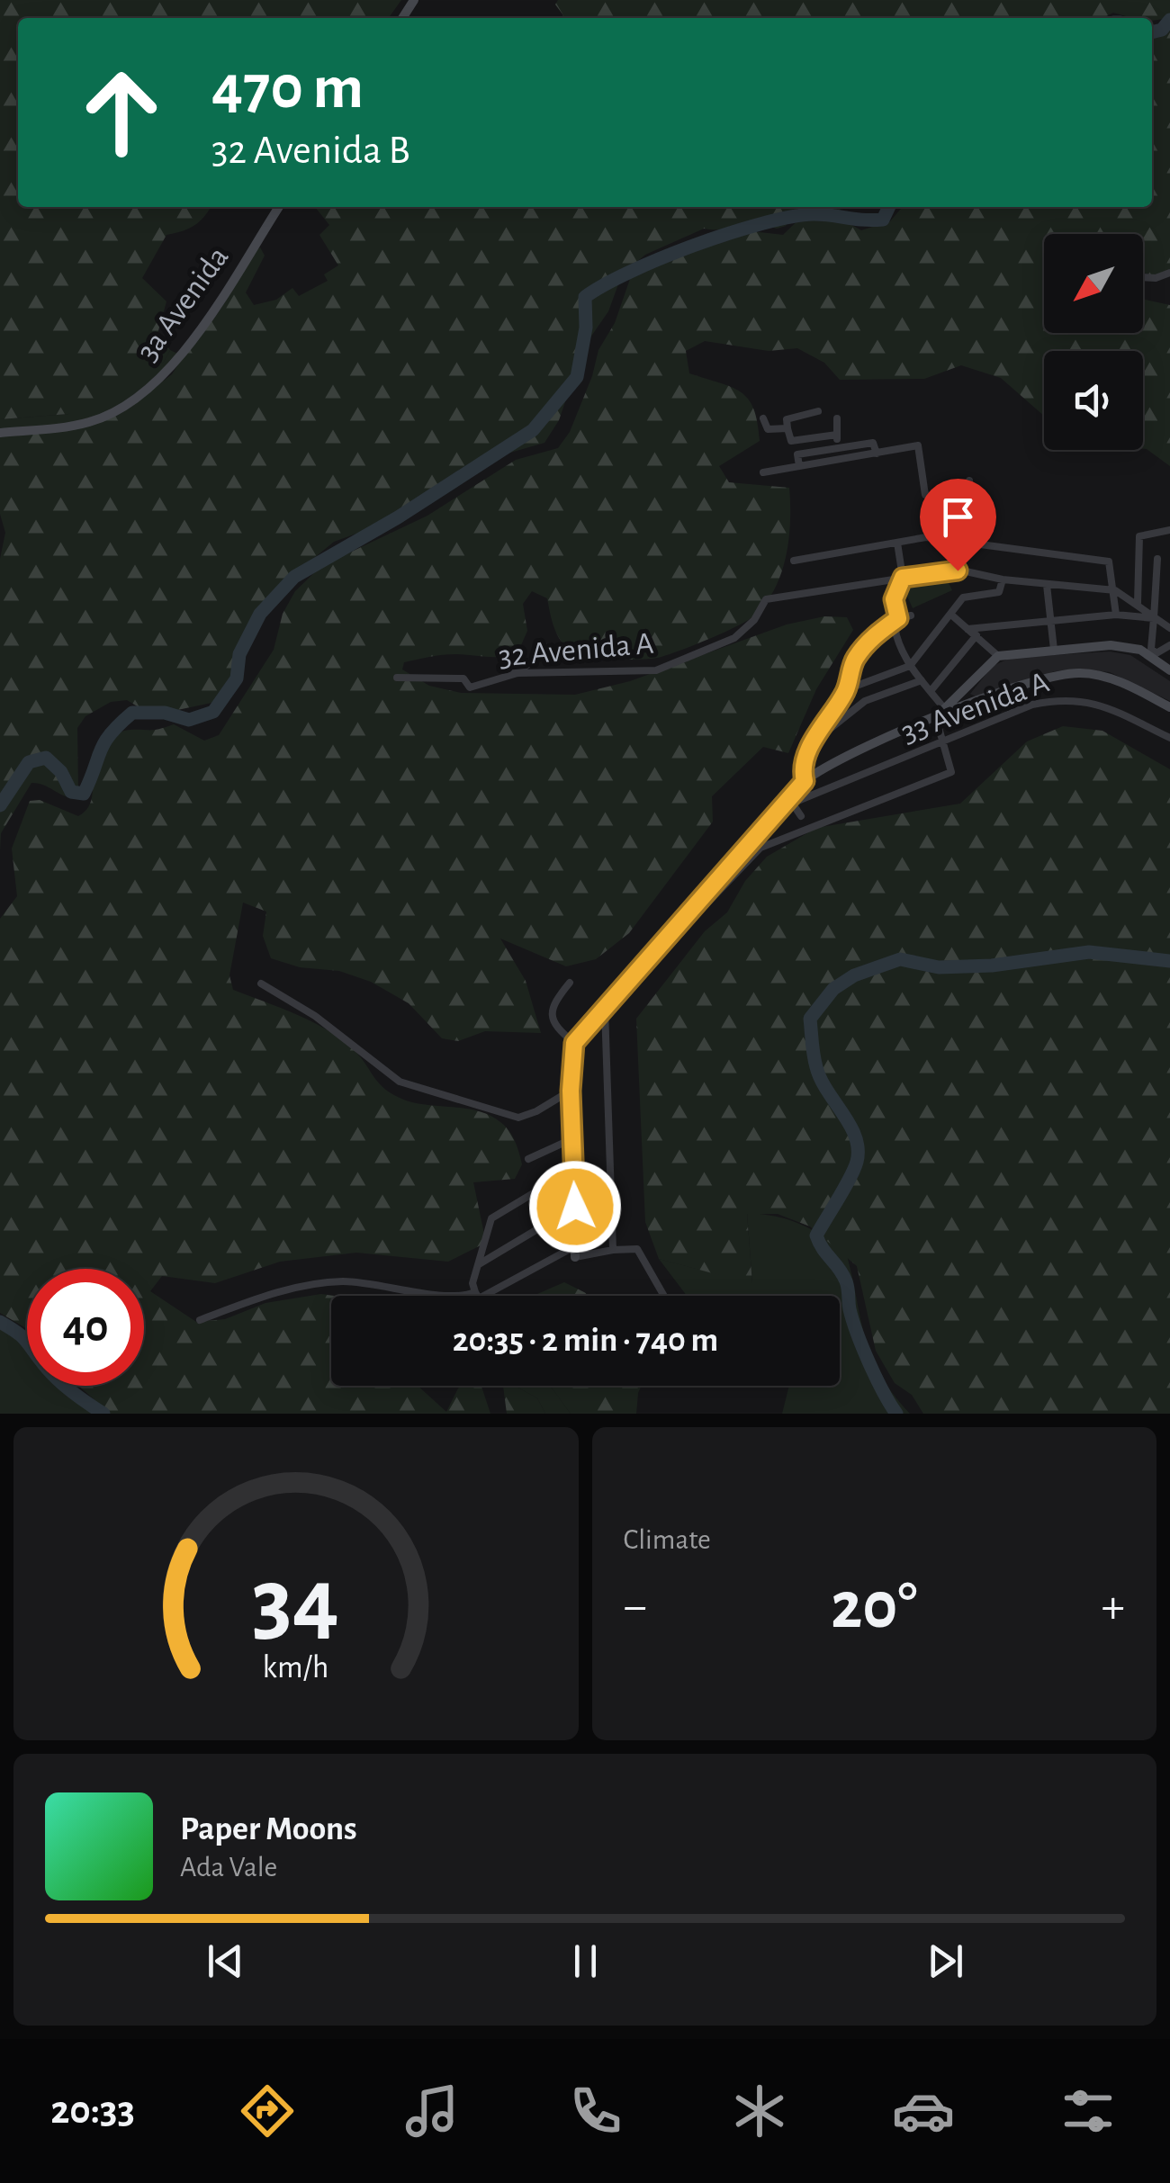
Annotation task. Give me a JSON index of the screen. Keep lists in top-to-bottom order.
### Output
{
  "streets": {
    "street": ["3a Avenida", "32 Avenida A", "33 Avenida A"]
  },
  "north": "bottom left",
  "page": {
    "turn": ["470 m", "32 Avenida B"],
    "limit": "40",
    "trip": "20:35 · 2 min · 740 m",
    "tile": "Climate",
    "heat": ["−", "20°", "+"],
    "song": ["Paper Moons", "Ada Vale"],
    "tabs": "20:33",
    "gauge": ["34", "km/h"]
  }
}
